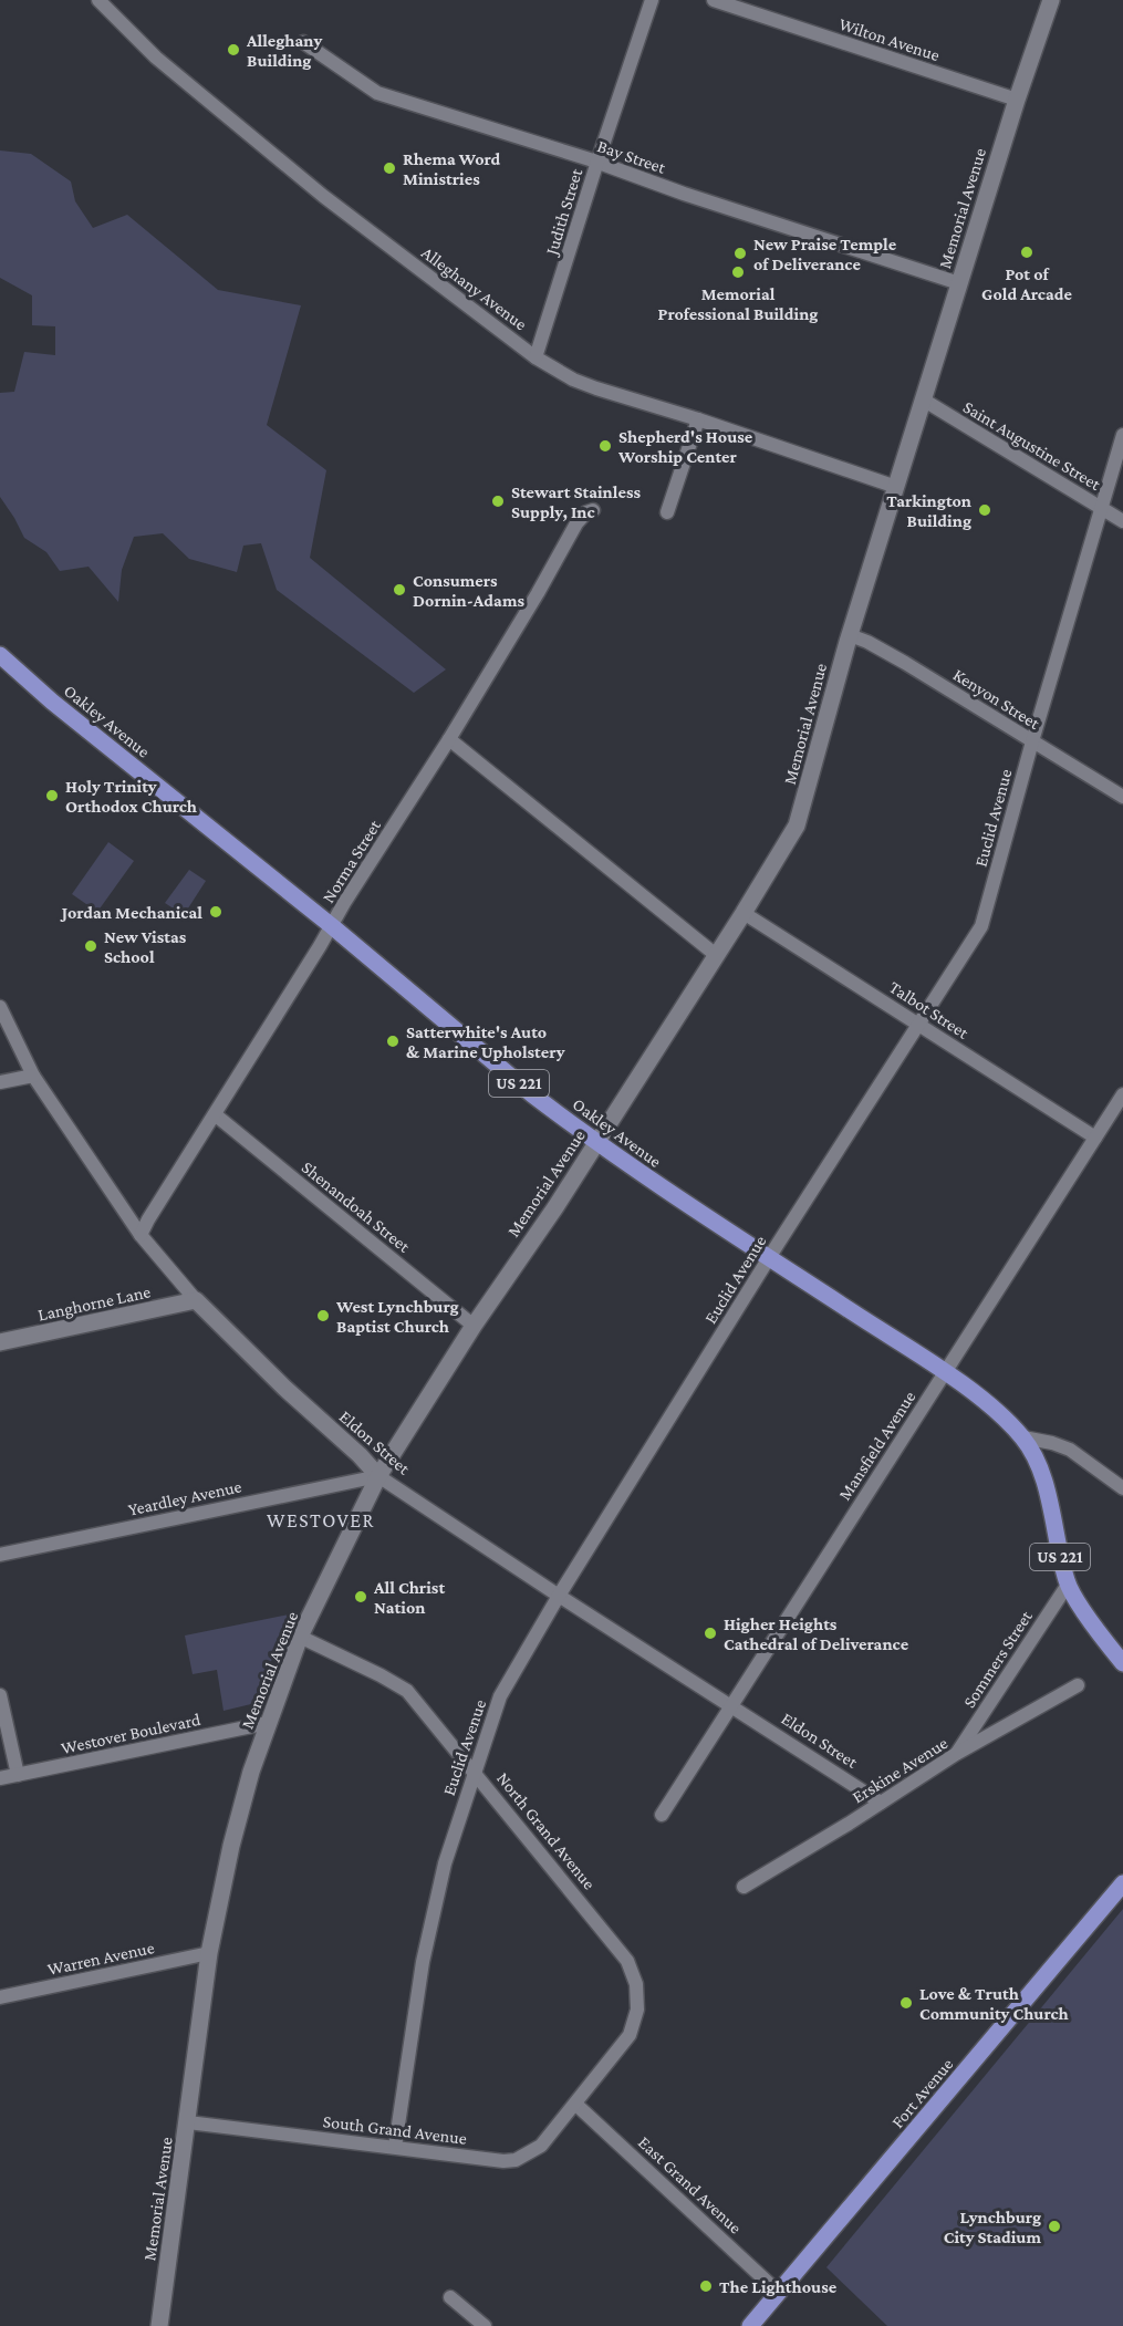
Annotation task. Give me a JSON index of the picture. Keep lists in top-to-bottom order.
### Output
{
  "streets": {
    "main road": [
      "Memorial Avenue",
      "Oakley Avenue",
      "US 221",
      "Langhorne Lane",
      "Eldon Street",
      "Fort Avenue"
    ],
    "street": [
      "Wilton Avenue",
      "Bay Street",
      "Judith Street",
      "Alleghany Avenue",
      "Saint Augustine Street",
      "Kenyon Street",
      "Euclid Avenue",
      "Norma Street",
      "Talbot Street",
      "Shenandoah Street",
      "Mansfield Avenue",
      "Yeardley Avenue",
      "Sommers Street",
      "Westover Boulevard",
      "Erskine Avenue",
      "North Grand Avenue",
      "Warren Avenue",
      "South Grand Avenue",
      "East Grand Avenue"
    ]
  },
  "crossings": [
    ["Wilton Avenue", "Memorial Avenue"],
    ["Bay Street", "Memorial Avenue"],
    ["Bay Street", "Judith Street"],
    ["Memorial Avenue", "Alleghany Avenue"],
    ["Memorial Avenue", "Saint Augustine Street"],
    ["Memorial Avenue", "Kenyon Street"],
    ["Memorial Avenue", "Oakley Avenue"],
    ["Memorial Avenue", "Talbot Street"],
    ["Memorial Avenue", "Shenandoah Street"],
    ["Memorial Avenue", "Eldon Street"],
    ["Memorial Avenue", "Yeardley Avenue"],
    ["Memorial Avenue", "Westover Boulevard"],
    ["Memorial Avenue", "North Grand Avenue"],
    ["Memorial Avenue", "Warren Avenue"],
    ["Memorial Avenue", "South Grand Avenue"],
    ["Judith Street", "Alleghany Avenue"],
    ["Saint Augustine Street", "Euclid Avenue"],
    ["Kenyon Street", "Euclid Avenue"],
    ["Oakley Avenue", "Euclid Avenue"],
    ["Oakley Avenue", "Norma Street"],
    ["Oakley Avenue", "US 221"],
    ["Oakley Avenue", "Mansfield Avenue"],
    ["Euclid Avenue", "Talbot Street"],
    ["Euclid Avenue", "Eldon Street"],
    ["Euclid Avenue", "North Grand Avenue"],
    ["Euclid Avenue", "South Grand Avenue"],
    ["Norma Street", "Shenandoah Street"],
    ["Norma Street", "Eldon Street"],
    ["Talbot Street", "Mansfield Avenue"],
    ["US 221", "Sommers Street"],
    ["Langhorne Lane", "Eldon Street"],
    ["Eldon Street", "Mansfield Avenue"],
    ["Eldon Street", "Yeardley Avenue"],
    ["Eldon Street", "Erskine Avenue"],
    ["Sommers Street", "Erskine Avenue"],
    ["North Grand Avenue", "South Grand Avenue"],
    ["North Grand Avenue", "East Grand Avenue"],
    ["Fort Avenue", "East Grand Avenue"],
    ["South Grand Avenue", "East Grand Avenue"]
  ],
  "districts": ["WESTOVER"],
  "places": [
    "Alleghany Building",
    "Rhema Word Ministries",
    "Pot of Gold Arcade",
    "New Praise Temple of Deliverance",
    "Memorial Professional Building",
    "Shepherd's House Worship Center",
    "Stewart Stainless Supply, Inc",
    "Tarkington Building",
    "Consumers Dornin-Adams",
    "Holy Trinity Orthodox Church",
    "Jordan Mechanical",
    "New Vistas School",
    "Satterwhite's Auto & Marine Upholstery",
    "West Lynchburg Baptist Church",
    "All Christ Nation",
    "Higher Heights Cathedral of Deliverance",
    "Love & Truth Community Church",
    "Lynchburg City Stadium",
    "The Lighthouse"
  ]
}
